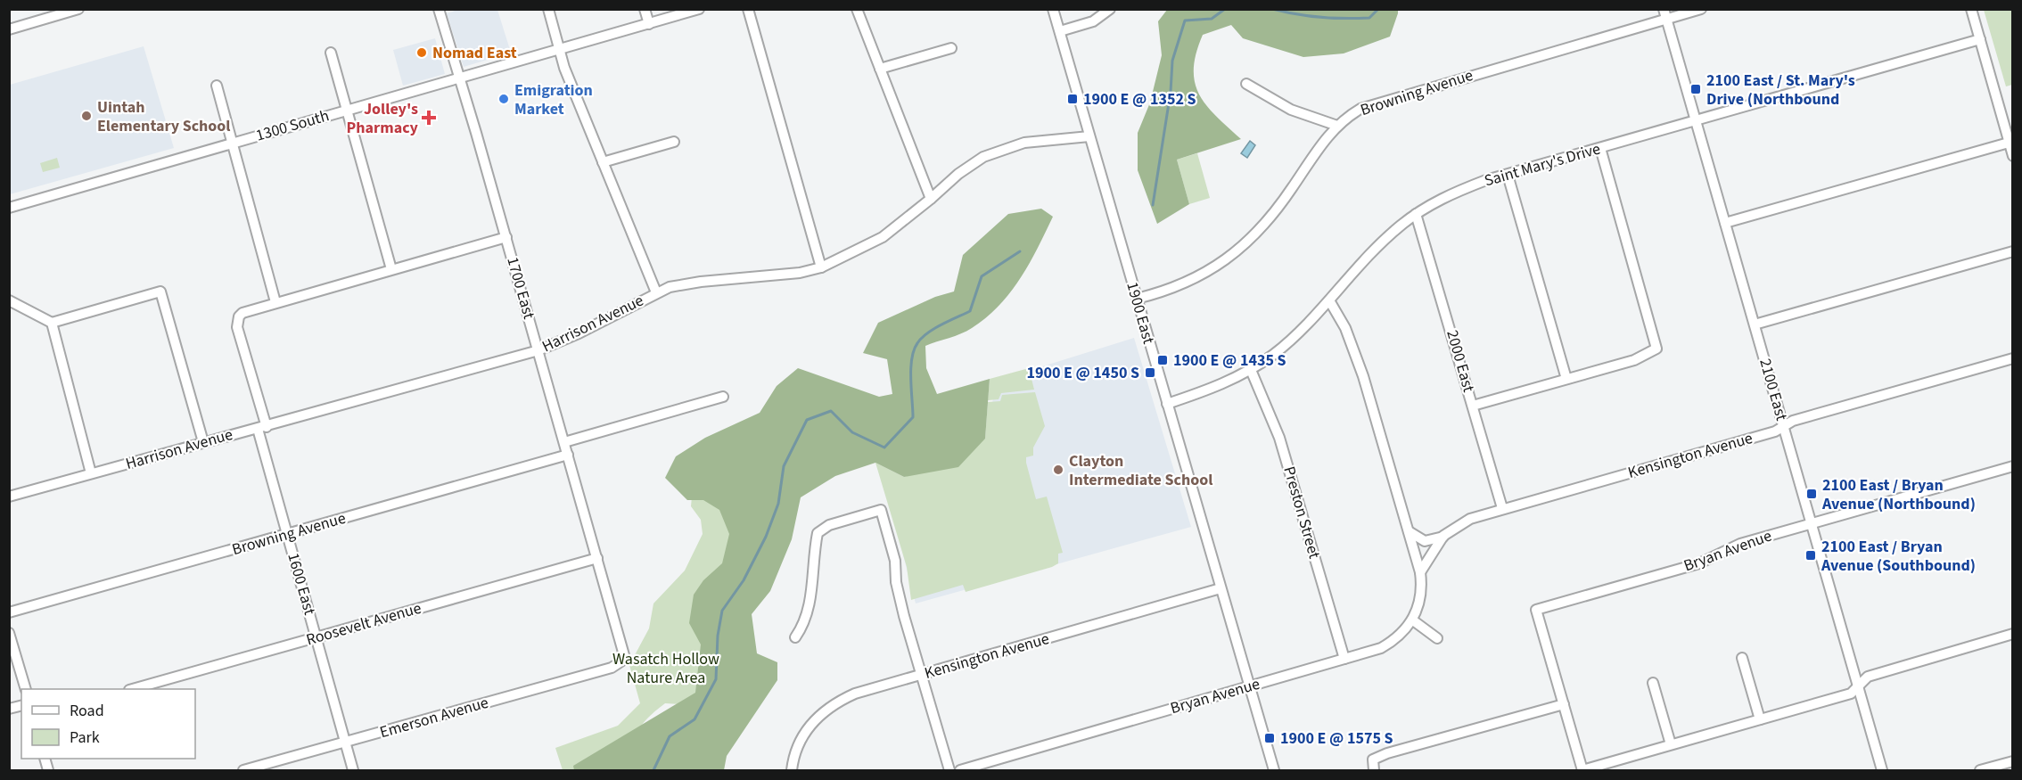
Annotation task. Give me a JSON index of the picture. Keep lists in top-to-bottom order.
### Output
{
  "streets": {
    "street": [
      "Browning Avenue",
      "1300 South",
      "Saint Mary's Drive",
      "1700 East",
      "1900 East",
      "Harrison Avenue",
      "2000 East",
      "2100 East",
      "Kensington Avenue",
      "Preston Street",
      "Bryan Avenue",
      "1600 East",
      "Roosevelt Avenue",
      "Emerson Avenue"
    ]
  },
  "crossings": [
    ["Browning Avenue", "1700 East"],
    ["Browning Avenue", "1900 East"],
    ["Browning Avenue", "2100 East"],
    ["Browning Avenue", "1600 East"],
    ["1300 South", "1700 East"],
    ["Saint Mary's Drive", "1900 East"],
    ["Saint Mary's Drive", "2000 East"],
    ["Saint Mary's Drive", "2100 East"],
    ["Saint Mary's Drive", "Preston Street"],
    ["Saint Mary's Drive", "Bryan Avenue"],
    ["1700 East", "Harrison Avenue"],
    ["1700 East", "Roosevelt Avenue"],
    ["1700 East", "Emerson Avenue"],
    ["1900 East", "Harrison Avenue"],
    ["1900 East", "Kensington Avenue"],
    ["1900 East", "Bryan Avenue"],
    ["Harrison Avenue", "1600 East"],
    ["2000 East", "Kensington Avenue"],
    ["2100 East", "Kensington Avenue"],
    ["2100 East", "Bryan Avenue"],
    ["Kensington Avenue", "Bryan Avenue"],
    ["Preston Street", "Bryan Avenue"],
    ["1600 East", "Roosevelt Avenue"],
    ["1600 East", "Emerson Avenue"]
  ],
  "parks": ["Wasatch Hollow Nature Area"],
  "places": {
    "other": [
      "Nomad East",
      "Emigration Market",
      "Uintah Elementary School",
      "Clayton Intermediate School"
    ],
    "transit": [
      "2100 East / St. Mary's Drive (Northbound",
      "1900 E @ 1352 S",
      "1900 E @ 1435 S",
      "1900 E @ 1450 S",
      "2100 East / Bryan Avenue (Northbound)",
      "2100 East / Bryan Avenue (Southbound)",
      "1900 E @ 1575 S"
    ],
    "health": ["Jolley's Pharmacy"]
  },
  "legend": ["Road", "Park"]
}
